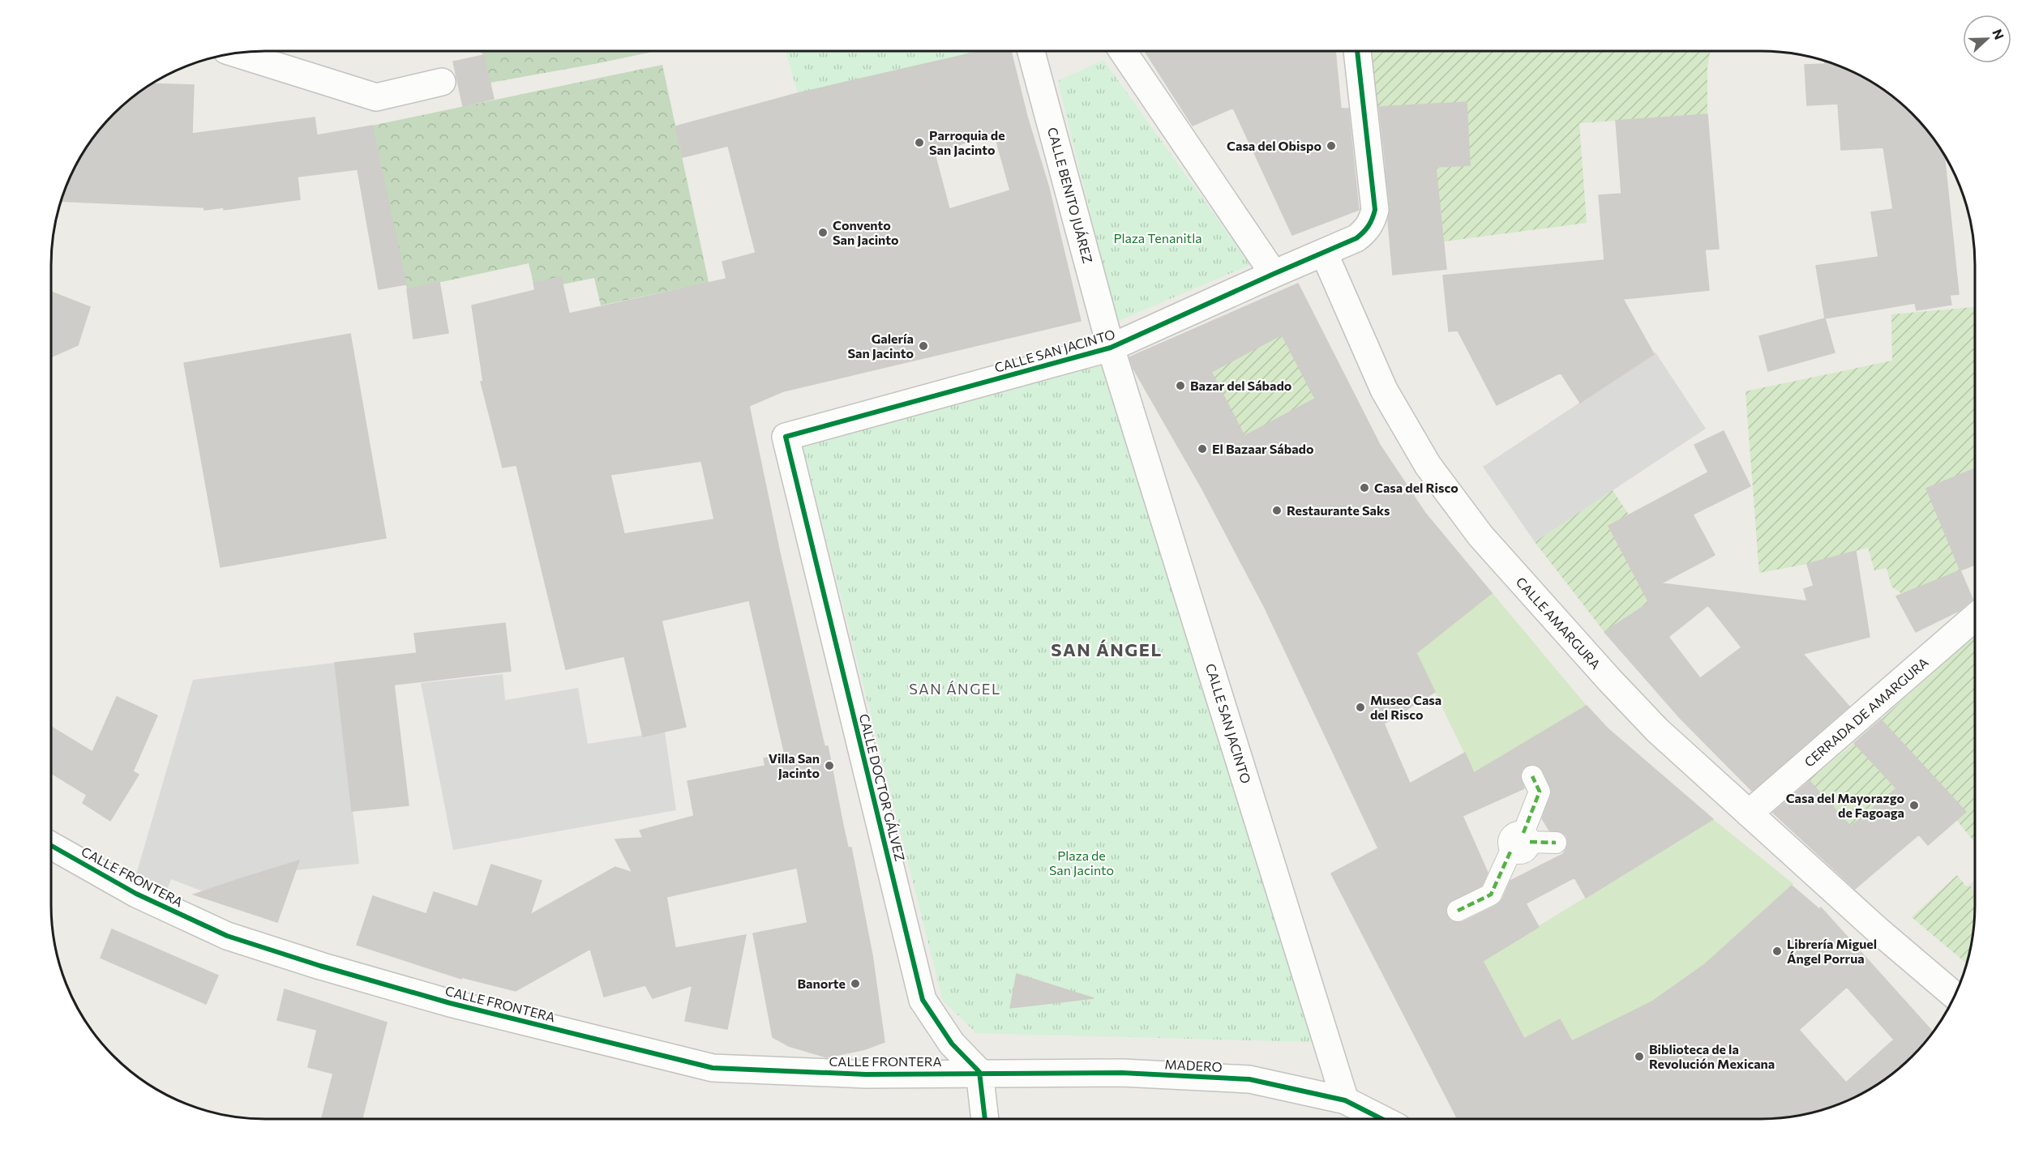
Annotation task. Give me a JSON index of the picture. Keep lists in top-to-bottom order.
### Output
{
  "streets": {
    "street": [
      "CALLE BENITO JUÁREZ",
      "CALLE SAN JACINTO",
      "CALLE AMARGURA",
      "CERRADA DE AMARGURA",
      "CALLE DOCTOR GÁLVEZ",
      "CALLE FRONTERA",
      "MADERO"
    ]
  },
  "crossings": [
    ["CALLE BENITO JUÁREZ", "CALLE SAN JACINTO"],
    ["CALLE SAN JACINTO", "CALLE AMARGURA"],
    ["CALLE SAN JACINTO", "CALLE DOCTOR GÁLVEZ"],
    ["CALLE SAN JACINTO", "MADERO"],
    ["CALLE AMARGURA", "CERRADA DE AMARGURA"],
    ["CALLE DOCTOR GÁLVEZ", "CALLE FRONTERA"],
    ["CALLE DOCTOR GÁLVEZ", "MADERO"],
    ["CALLE FRONTERA", "MADERO"]
  ],
  "districts": ["SAN ÁNGEL", "SAN ÁNGEL"],
  "parks": ["Plaza Tenanitla", "Plaza de San Jacinto"],
  "places": [
    "Parroquia de San Jacinto",
    "Casa del Obispo",
    "Convento San Jacinto",
    "Galería San Jacinto",
    "Bazar del Sábado",
    "El Bazaar Sábado",
    "Casa del Risco",
    "Restaurante Saks",
    "Museo Casa del Risco",
    "Villa San Jacinto",
    "Casa del Mayorazgo de Fagoaga",
    "Librería Miguel Ángel Porrua",
    "Banorte",
    "Biblioteca de la Revolución Mexicana"
  ],
  "north": "right"
}
